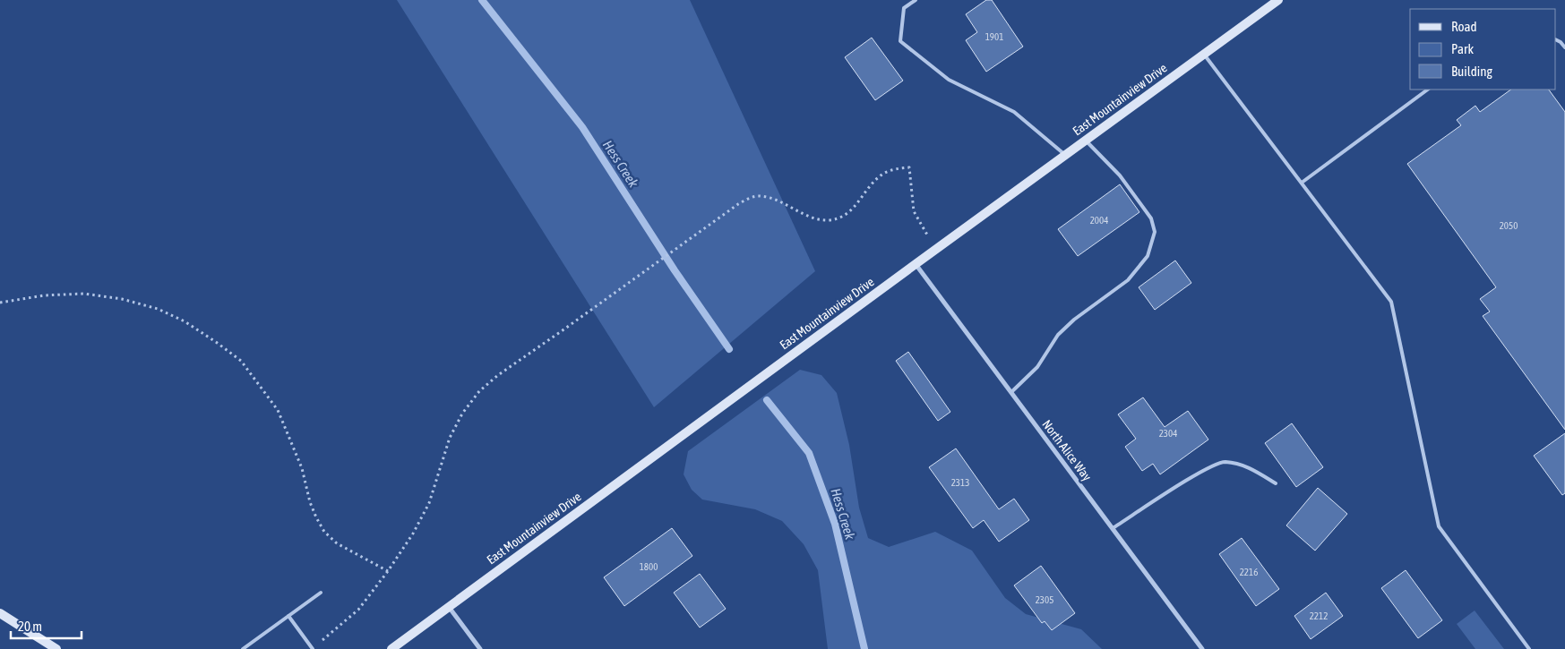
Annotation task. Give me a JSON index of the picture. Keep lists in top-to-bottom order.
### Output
{
  "streets": {
    "main road": ["East Mountainview Drive"],
    "street": ["North Alice Way"]
  },
  "crossings": [
    ["East Mountainview Drive", "North Alice Way"]
  ],
  "water": ["Hess Creek"],
  "house_numbers": [
    "1901",
    "2004",
    "2050",
    "2304",
    "2313",
    "1800",
    "2216",
    "2305",
    "2212"
  ],
  "legend": ["Road", "Park", "Building"],
  "scale_bar": "20 m"
}
